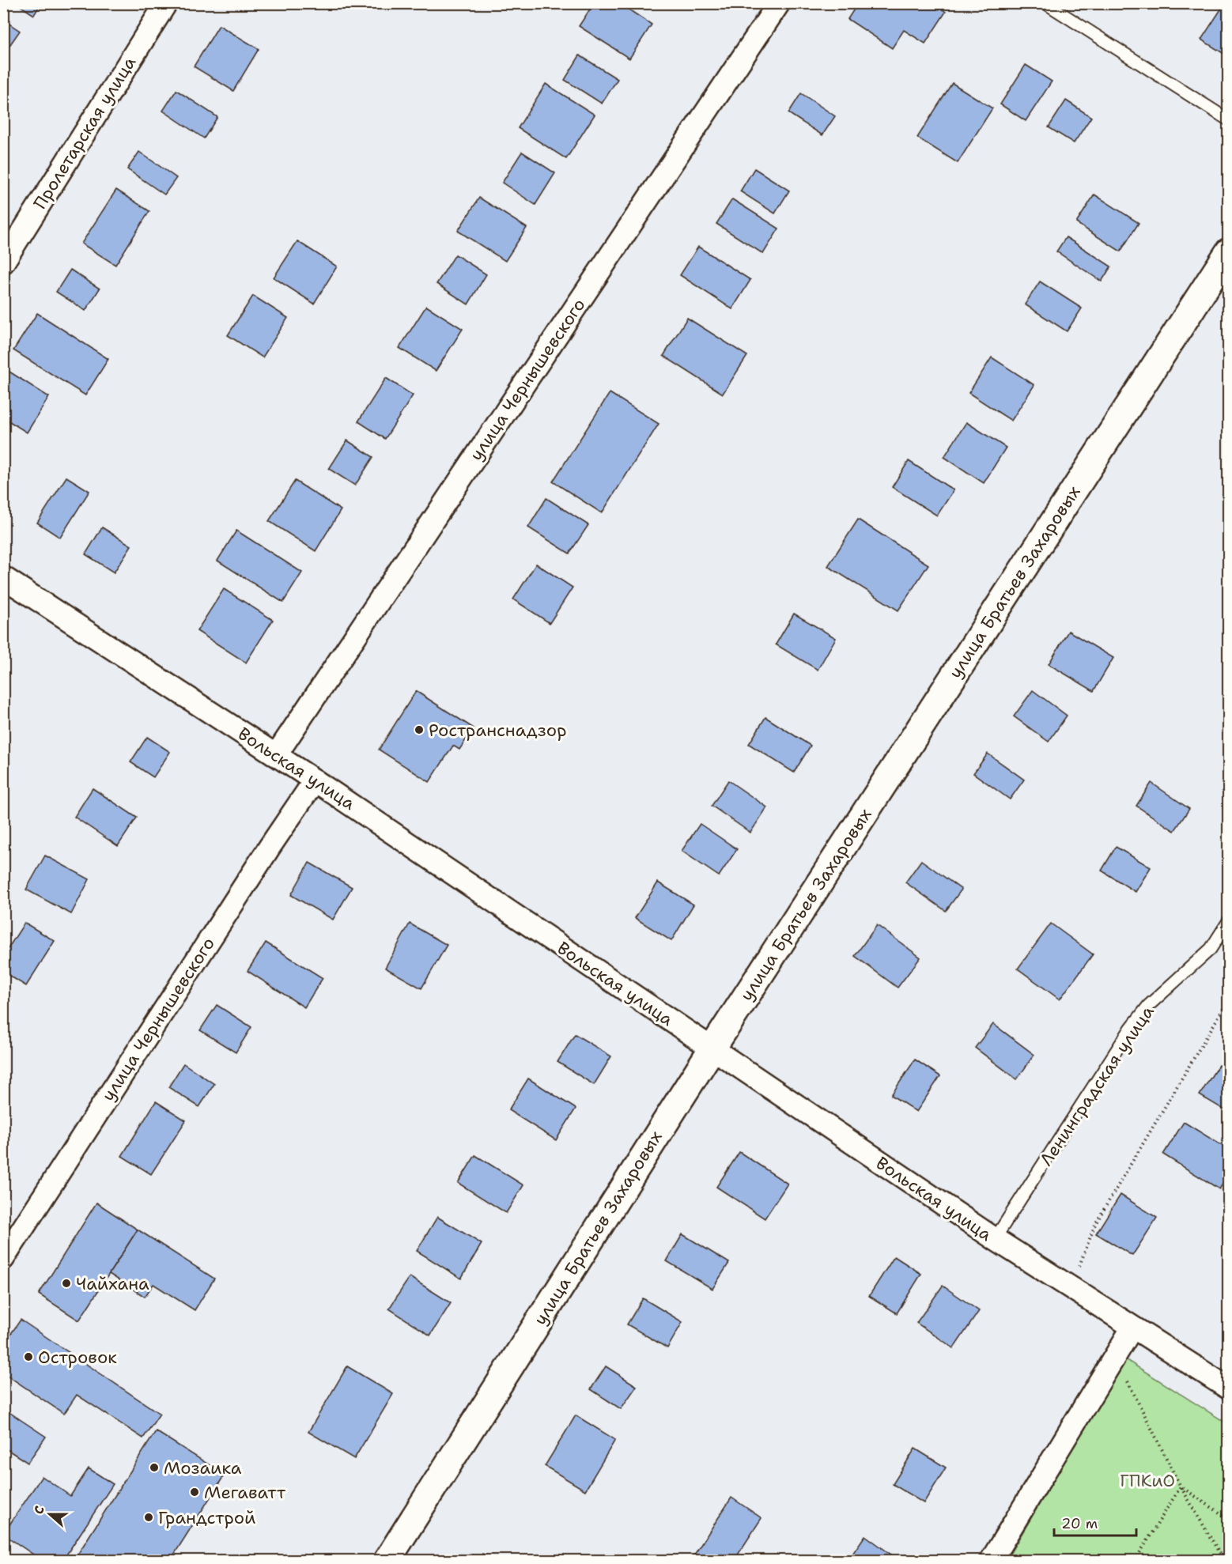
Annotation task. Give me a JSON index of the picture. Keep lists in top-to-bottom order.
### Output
{
  "streets": {
    "main road": ["улица Братьев Захаровых"],
    "street": ["Пролетарская улица", "улица Чернышевского", "Вольская улица"],
    "lane": ["Ленинградская улица"]
  },
  "crossings": [
    ["улица Чернышевского", "Вольская улица"],
    ["улица Братьев Захаровых", "Вольская улица"],
    ["Вольская улица", "Ленинградская улица"]
  ],
  "parks": ["ГПКиО"],
  "places": [
    "Ространснадзор",
    "Чайхана",
    "Островок",
    "Мозаика",
    "Мегаватт",
    "Грандстрой"
  ],
  "scale_bar": "20 m",
  "north": "left"
}
